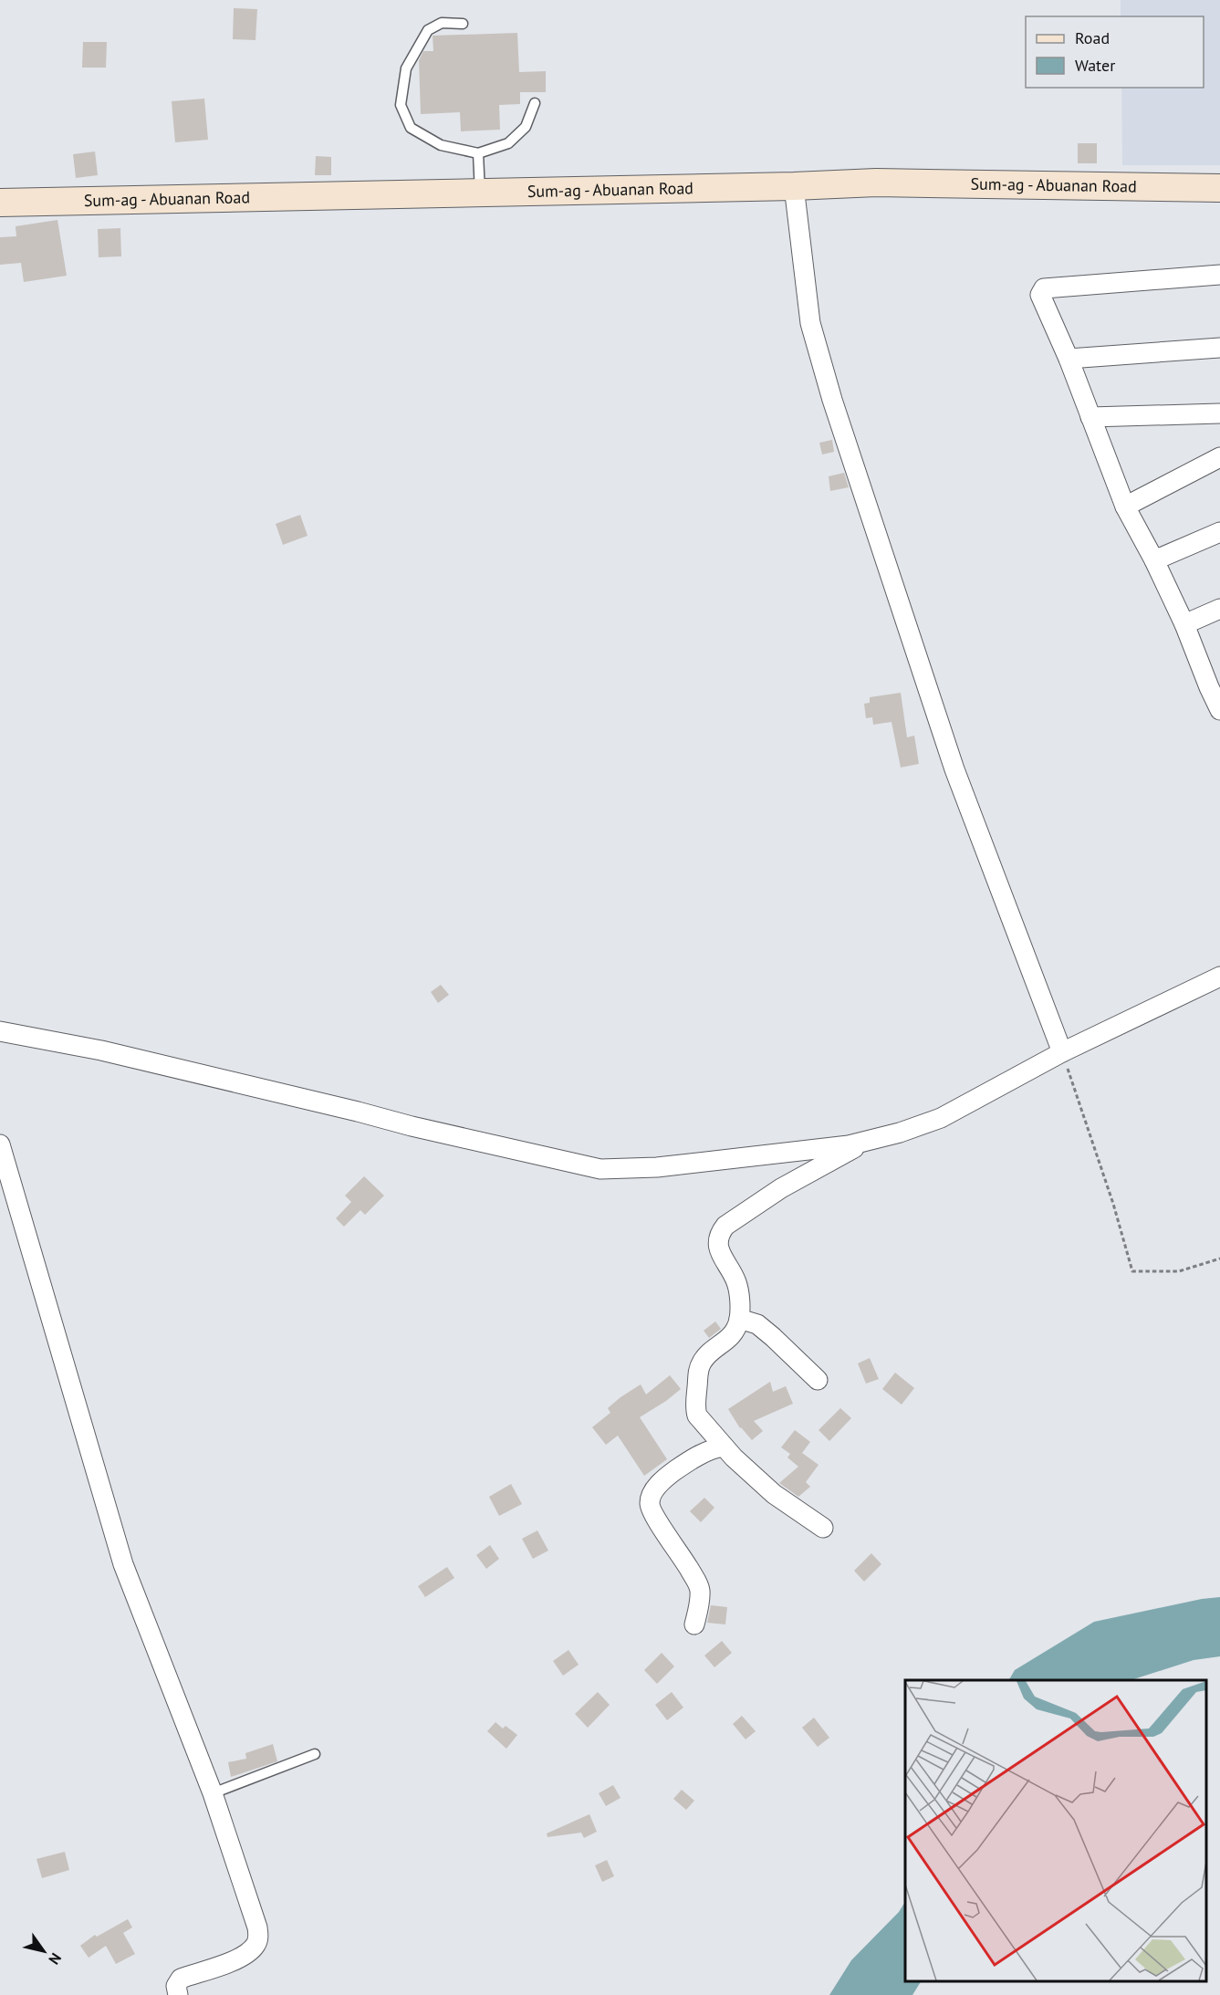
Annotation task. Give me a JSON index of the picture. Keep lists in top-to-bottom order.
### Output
{
  "streets": {
    "main road": ["Sum-ag - Abuanan Road"]
  },
  "legend": ["Road", "Water"],
  "north": "bottom right"
}
